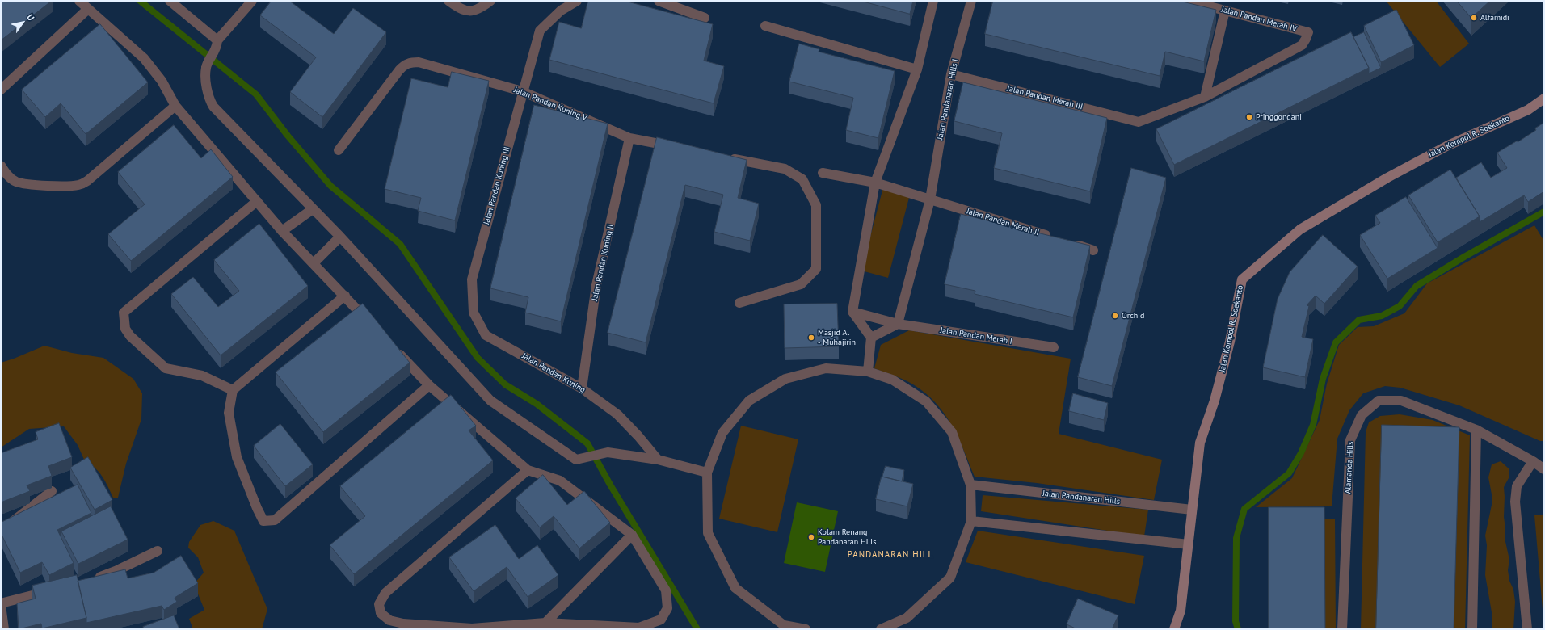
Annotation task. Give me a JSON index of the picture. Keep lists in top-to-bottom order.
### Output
{
  "streets": {
    "main road": ["Jalan Kompol R. Soekanto"],
    "street": [
      "Jalan Pandan Merah IV",
      "Jalan Pandan Merah III",
      "Jalan Pandanaran Hills I",
      "Jalan Pandan Kuning V",
      "Jalan Pandan Kuning III",
      "Jalan Pandan Merah II",
      "Jalan Pandan Kuning II",
      "Jalan Pandan Merah I",
      "Jalan Pandan Kuning",
      "Alamanda Hills",
      "Jalan Pandanaran Hills"
    ]
  },
  "crossings": [
    ["Jalan Pandan Merah IV", "Jalan Pandan Merah III"],
    ["Jalan Pandan Merah III", "Jalan Pandanaran Hills I"],
    ["Jalan Pandanaran Hills I", "Jalan Pandan Merah II"],
    ["Jalan Pandanaran Hills I", "Jalan Pandan Merah I"],
    ["Jalan Pandan Kuning V", "Jalan Pandan Kuning III"],
    ["Jalan Pandan Kuning V", "Jalan Pandan Kuning II"],
    ["Jalan Kompol R. Soekanto", "Jalan Pandanaran Hills"],
    ["Jalan Pandan Kuning III", "Jalan Pandan Kuning"],
    ["Jalan Pandan Kuning II", "Jalan Pandan Kuning"]
  ],
  "districts": ["PANDANARAN HILL"],
  "places": [
    "Alfamidi",
    "Pringgondani",
    "Orchid",
    "Masjid Al - Muhajirin",
    "Kolam Renang Pandanaran Hills"
  ],
  "north": "top right"
}
